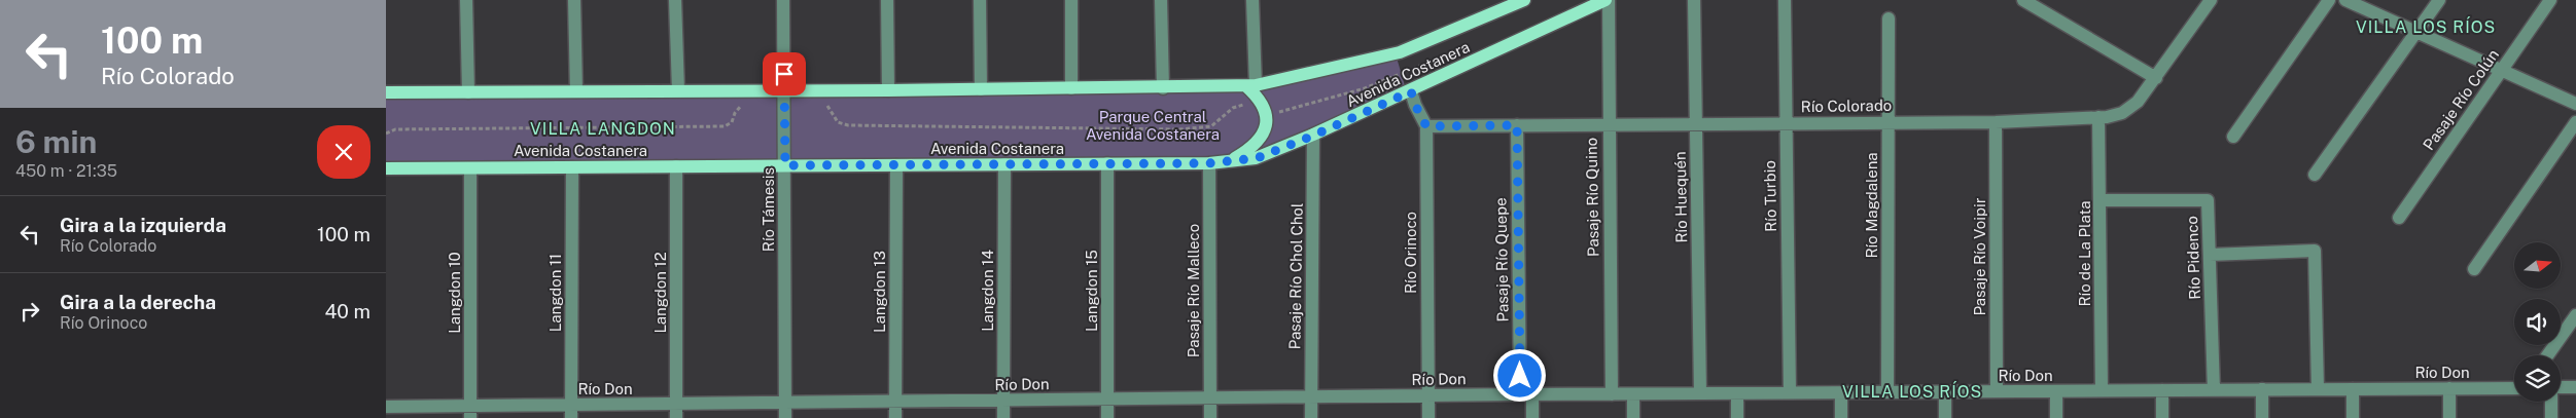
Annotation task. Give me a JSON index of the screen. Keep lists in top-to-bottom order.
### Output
{
  "streets": {
    "main road": ["Avenida Costanera"],
    "street": [
      "Pasaje Río Colún",
      "Río Colorado",
      "Río Turbio",
      "Pasaje Río Quino",
      "Río Huequén",
      "Río Magdalena",
      "Río Támesis",
      "Río Orinoco",
      "Río de La Plata",
      "Pasaje Río Voipir",
      "Río Pidenco",
      "Pasaje Río Quepe",
      "Pasaje Río Chol Chol",
      "Langdon 14",
      "Langdon 15",
      "Pasaje Río Malleco",
      "Langdon 13",
      "Langdon 10",
      "Langdon 11",
      "Langdon 12",
      "Río Don"
    ]
  },
  "crossings": [
    ["Avenida Costanera", "Pasaje Río Quino"],
    ["Avenida Costanera", "Río Támesis"],
    ["Avenida Costanera", "Río Orinoco"],
    ["Avenida Costanera", "Pasaje Río Chol Chol"],
    ["Avenida Costanera", "Langdon 14"],
    ["Avenida Costanera", "Langdon 15"],
    ["Avenida Costanera", "Pasaje Río Malleco"],
    ["Avenida Costanera", "Langdon 13"],
    ["Avenida Costanera", "Langdon 10"],
    ["Avenida Costanera", "Langdon 11"],
    ["Avenida Costanera", "Langdon 12"],
    ["Río Colorado", "Río Turbio"],
    ["Río Colorado", "Pasaje Río Quino"],
    ["Río Colorado", "Río Huequén"],
    ["Río Colorado", "Río Magdalena"],
    ["Río Colorado", "Río Orinoco"],
    ["Río Colorado", "Río de La Plata"],
    ["Río Colorado", "Pasaje Río Voipir"],
    ["Río Colorado", "Pasaje Río Quepe"],
    ["Río Turbio", "Río Don"],
    ["Pasaje Río Quino", "Río Don"],
    ["Río Huequén", "Río Don"],
    ["Río Magdalena", "Río Don"],
    ["Río Támesis", "Río Don"],
    ["Río Orinoco", "Río Don"],
    ["Río de La Plata", "Río Pidenco"],
    ["Río de La Plata", "Río Don"],
    ["Pasaje Río Voipir", "Río Don"],
    ["Río Pidenco", "Río Don"],
    ["Pasaje Río Quepe", "Río Don"],
    ["Pasaje Río Chol Chol", "Río Don"],
    ["Langdon 14", "Río Don"],
    ["Langdon 15", "Río Don"],
    ["Pasaje Río Malleco", "Río Don"],
    ["Langdon 13", "Río Don"],
    ["Langdon 10", "Río Don"],
    ["Langdon 11", "Río Don"],
    ["Langdon 12", "Río Don"]
  ],
  "districts": ["VILLA LOS RÍOS", "VILLA LANGDON", "VILLA LOS RÍOS"],
  "parks": ["Parque Central Avenida Costanera"],
  "north": "right",
  "page": {
    "turn": ["100 m", "Río Colorado"],
    "heading": ["6 min", "450 m · 21:35"],
    "list": [
      {
        "name": "Gira a la izquierda",
        "note": "Río Colorado",
        "value": "100 m"
      },
      {
        "name": "Gira a la derecha",
        "note": "Río Orinoco",
        "value": "40 m"
      }
    ]
  }
}
